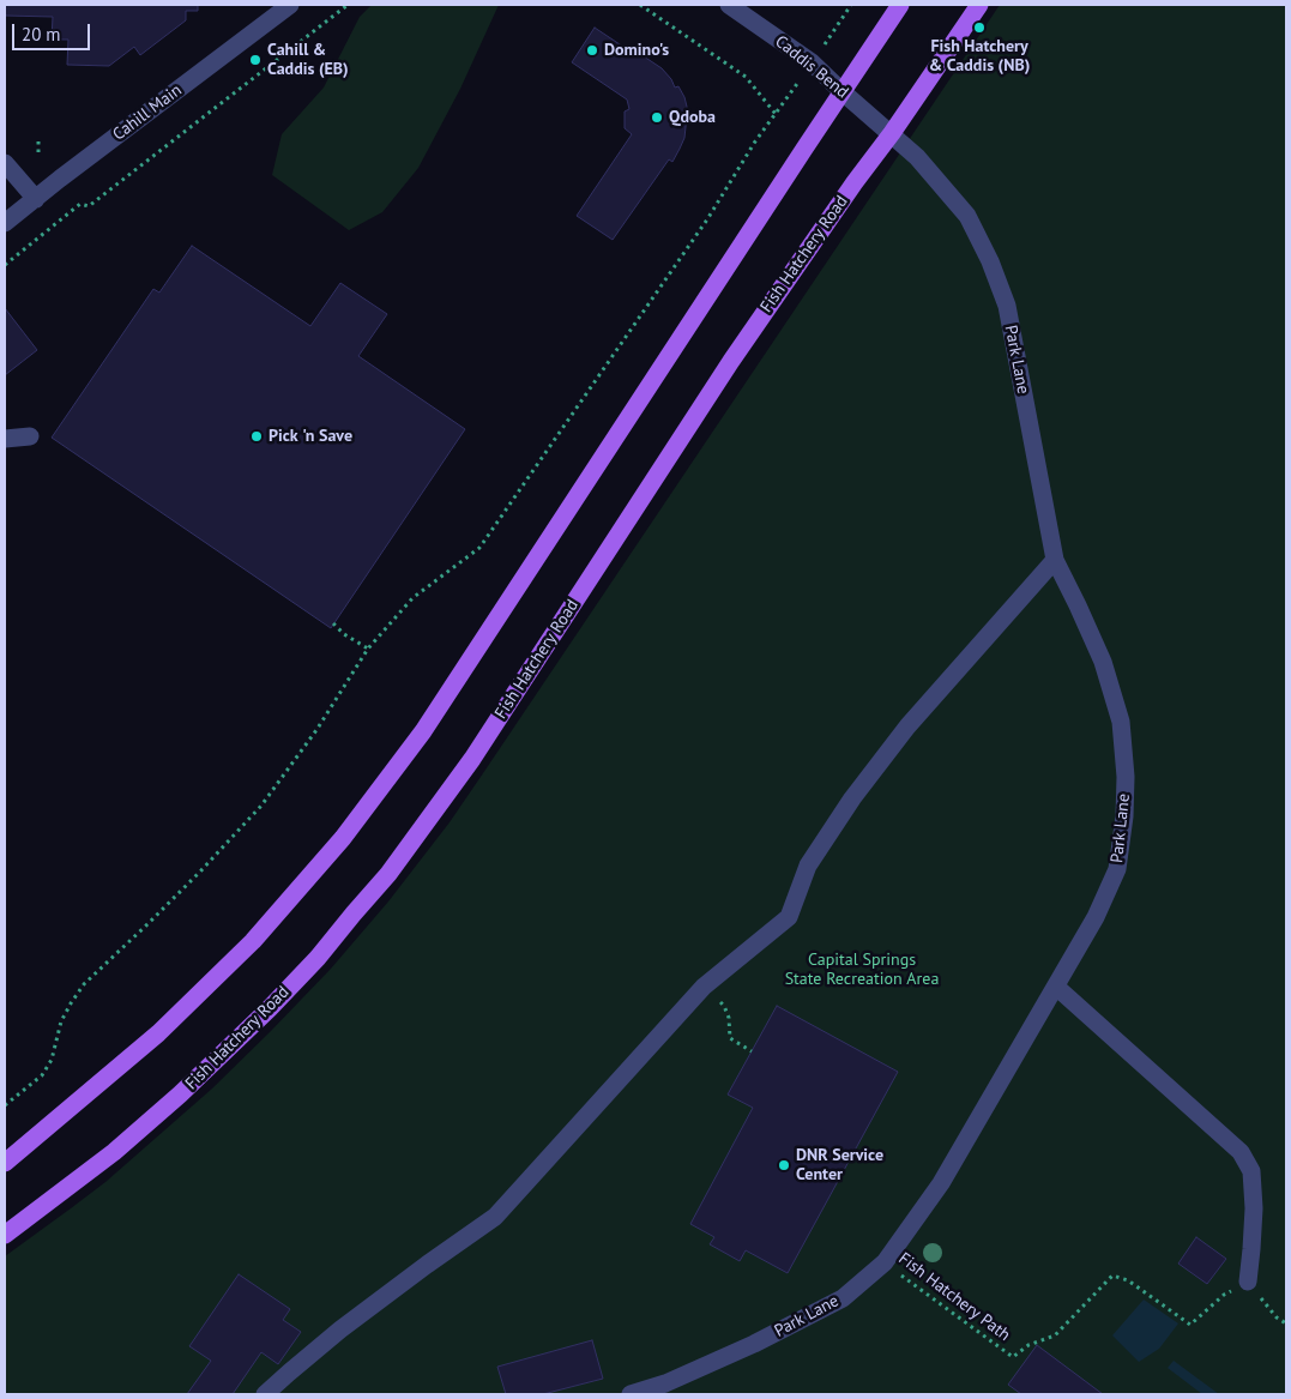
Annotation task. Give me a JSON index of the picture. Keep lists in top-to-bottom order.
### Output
{
  "streets": {
    "main road": ["Fish Hatchery Road"],
    "street": ["Caddis Bend", "Cahill Main", "Park Lane"],
    "path": ["Fish Hatchery Path"]
  },
  "crossings": [
    ["Caddis Bend", "Fish Hatchery Road"],
    ["Caddis Bend", "Park Lane"],
    ["Fish Hatchery Road", "Park Lane"],
    ["Park Lane", "Fish Hatchery Path"]
  ],
  "parks": ["Capital Springs State Recreation Area"],
  "places": [
    "Fish Hatchery & Caddis (NB)",
    "Domino's",
    "Cahill & Caddis (EB)",
    "Qdoba",
    "Pick 'n Save",
    "DNR Service Center"
  ],
  "scale_bar": "20 m"
}
